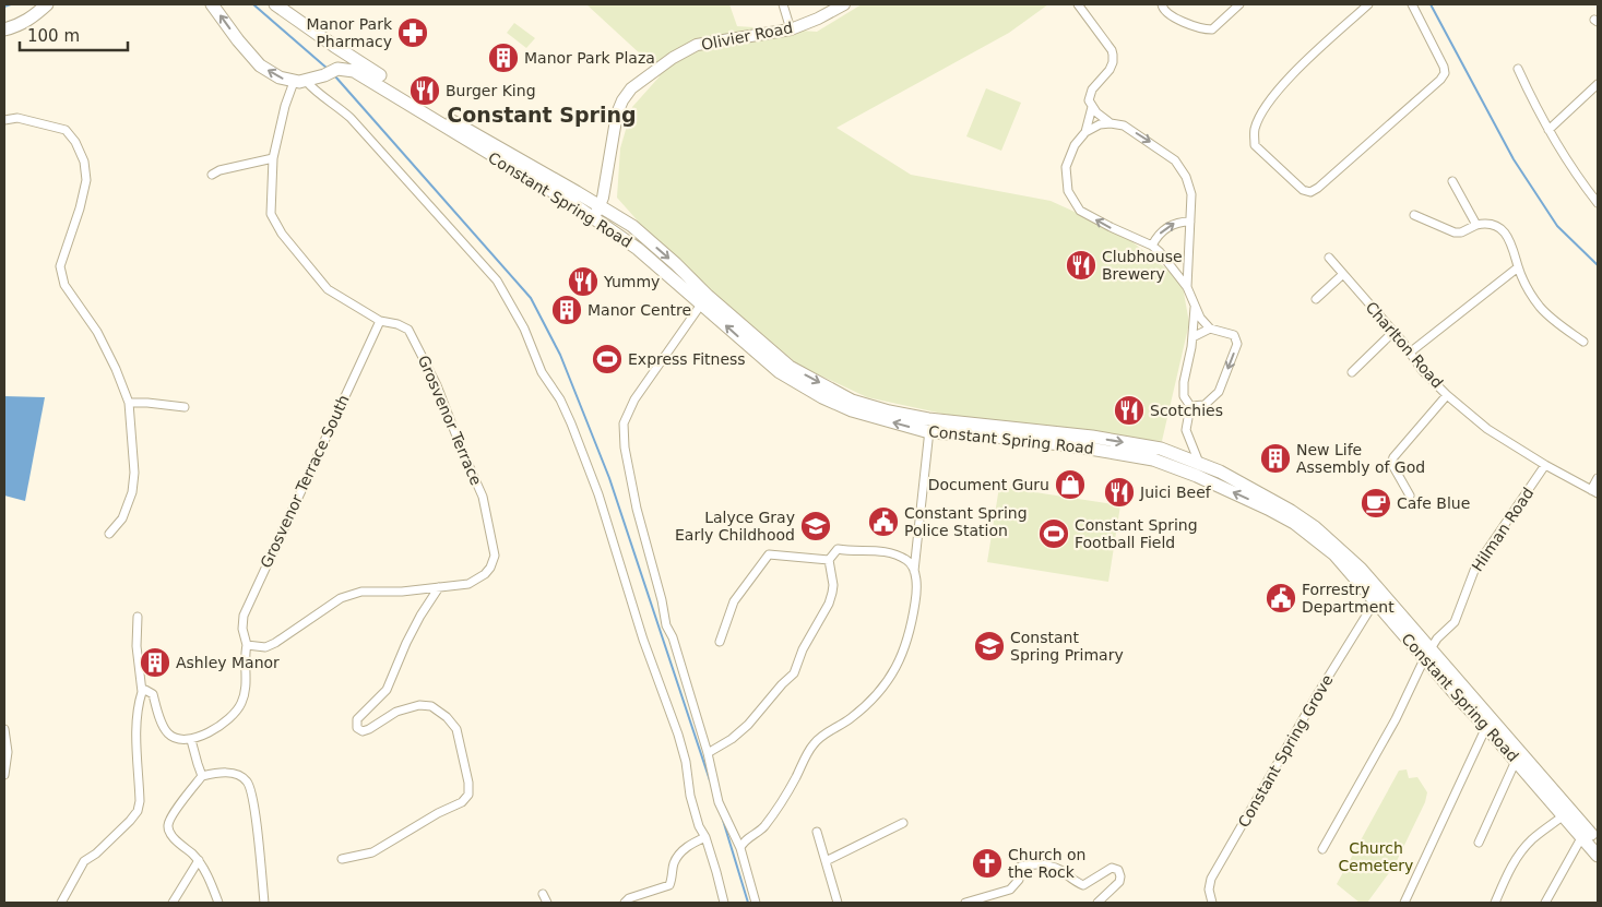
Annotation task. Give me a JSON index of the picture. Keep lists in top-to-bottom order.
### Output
{
  "streets": {
    "main road": ["Olivier Road", "Constant Spring Road"],
    "street": [
      "Charlton Road",
      "Grosvenor Terrace",
      "Grosvenor Terrace South",
      "Hilman Road",
      "Constant Spring Grove"
    ]
  },
  "crossings": [
    ["Olivier Road", "Constant Spring Road"],
    ["Constant Spring Road", "Grosvenor Terrace"],
    ["Constant Spring Road", "Hilman Road"],
    ["Constant Spring Road", "Constant Spring Grove"],
    ["Charlton Road", "Hilman Road"],
    ["Grosvenor Terrace", "Grosvenor Terrace South"]
  ],
  "districts": ["Constant Spring"],
  "parks": ["Church Cemetery"],
  "places": {
    "pharmacy": ["Manor Park Pharmacy"],
    "building": [
      "Manor Park Plaza",
      "Manor Centre",
      "New Life Assembly of God",
      "Ashley Manor"
    ],
    "restaurant": [
      "Burger King",
      "Clubhouse Brewery",
      "Yummy",
      "Scotchies",
      "Juici Beef"
    ],
    "sports": ["Express Fitness", "Constant Spring Football Field"],
    "shop": ["Document Guru"],
    "cafe": ["Cafe Blue"],
    "public building": ["Constant Spring Police Station", "Forrestry Department"],
    "school or university": ["Lalyce Gray Early Childhood", "Constant Spring Primary"],
    "church": ["Church on the Rock"]
  },
  "scale_bar": "100 m"
}
